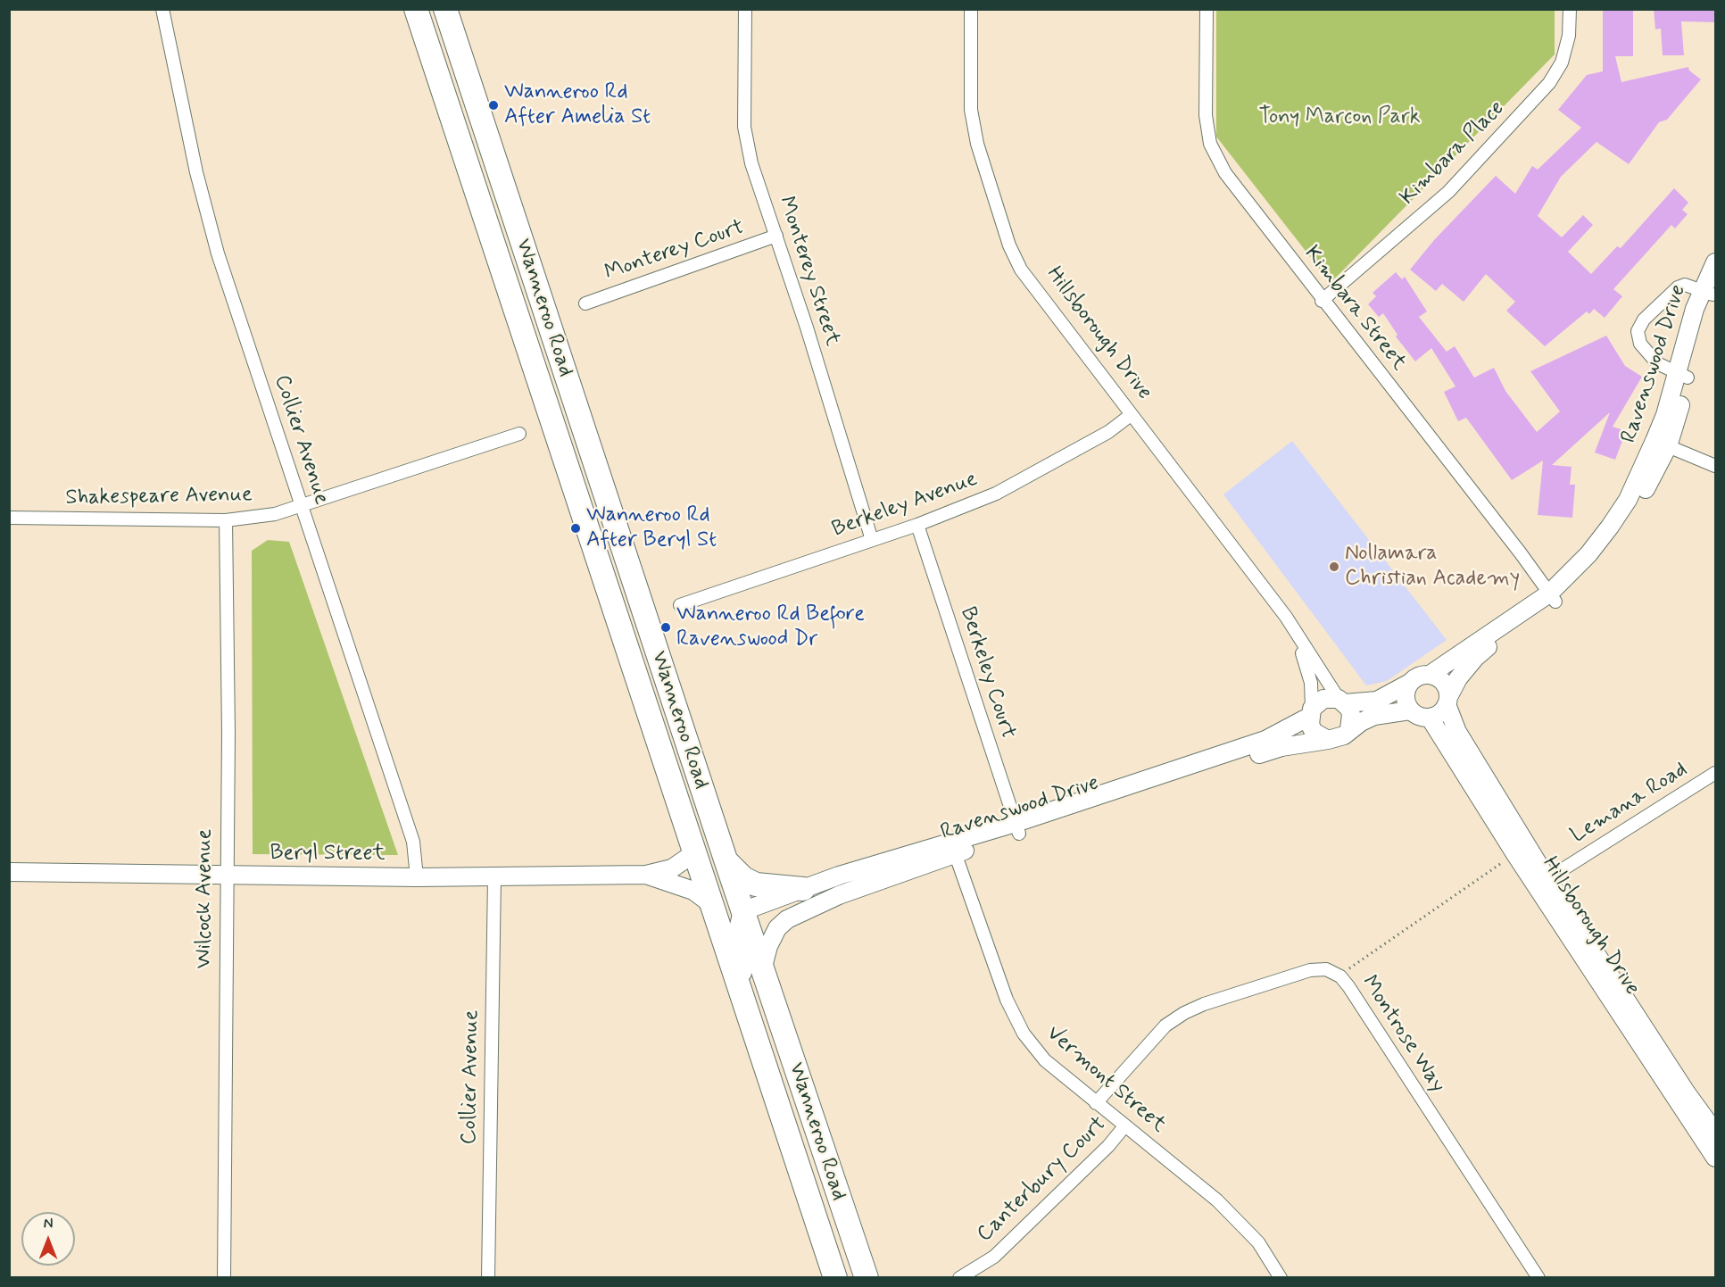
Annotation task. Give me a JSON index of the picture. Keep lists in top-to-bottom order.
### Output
{
  "streets": {
    "highway": ["Wanneroo Road"],
    "street": [
      "Kimbara Place",
      "Monterey Court",
      "Monterey Street",
      "Kimbara Street",
      "Hillsborough Drive",
      "Ravenswood Drive",
      "Collier Avenue",
      "Shakespeare Avenue",
      "Berkeley Avenue",
      "Berkeley Court",
      "Lemana Road",
      "Beryl Street",
      "Wilcock Avenue",
      "Montrose Way",
      "Vermont Street",
      "Canterbury Court"
    ]
  },
  "crossings": [
    ["Kimbara Place", "Kimbara Street"],
    ["Monterey Court", "Monterey Street"],
    ["Monterey Street", "Berkeley Avenue"],
    ["Wanneroo Road", "Ravenswood Drive"],
    ["Wanneroo Road", "Beryl Street"],
    ["Kimbara Street", "Ravenswood Drive"],
    ["Hillsborough Drive", "Ravenswood Drive"],
    ["Hillsborough Drive", "Berkeley Avenue"],
    ["Hillsborough Drive", "Lemana Road"],
    ["Ravenswood Drive", "Berkeley Court"],
    ["Ravenswood Drive", "Vermont Street"],
    ["Collier Avenue", "Shakespeare Avenue"],
    ["Collier Avenue", "Beryl Street"],
    ["Shakespeare Avenue", "Wilcock Avenue"],
    ["Berkeley Avenue", "Berkeley Court"],
    ["Beryl Street", "Wilcock Avenue"],
    ["Montrose Way", "Vermont Street"],
    ["Vermont Street", "Canterbury Court"]
  ],
  "parks": ["Tony Marcon Park"],
  "places": [
    "Wanneroo Rd After Amelia St",
    "Wanneroo Rd After Beryl St",
    "Nollamara Christian Academy",
    "Wanneroo Rd Before Ravenswood Dr"
  ],
  "north": "top"
}
